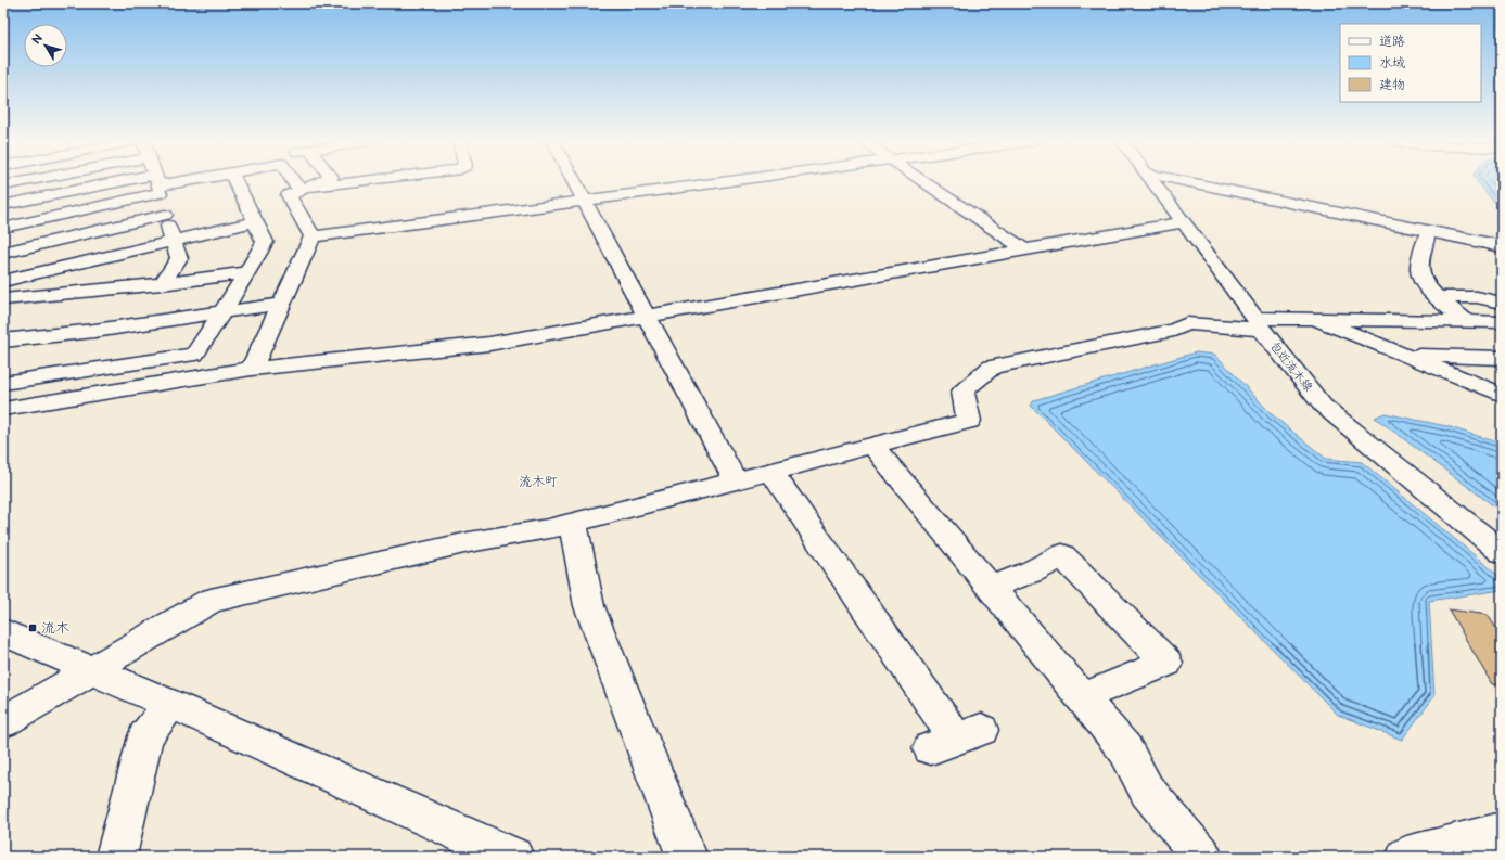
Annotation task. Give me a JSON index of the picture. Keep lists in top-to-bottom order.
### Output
{
  "streets": {
    "street": ["包近流木線"]
  },
  "districts": ["流木町"],
  "places": {
    "transit": ["流木"]
  },
  "legend": ["道路", "水域", "建物"],
  "north": "top left"
}
